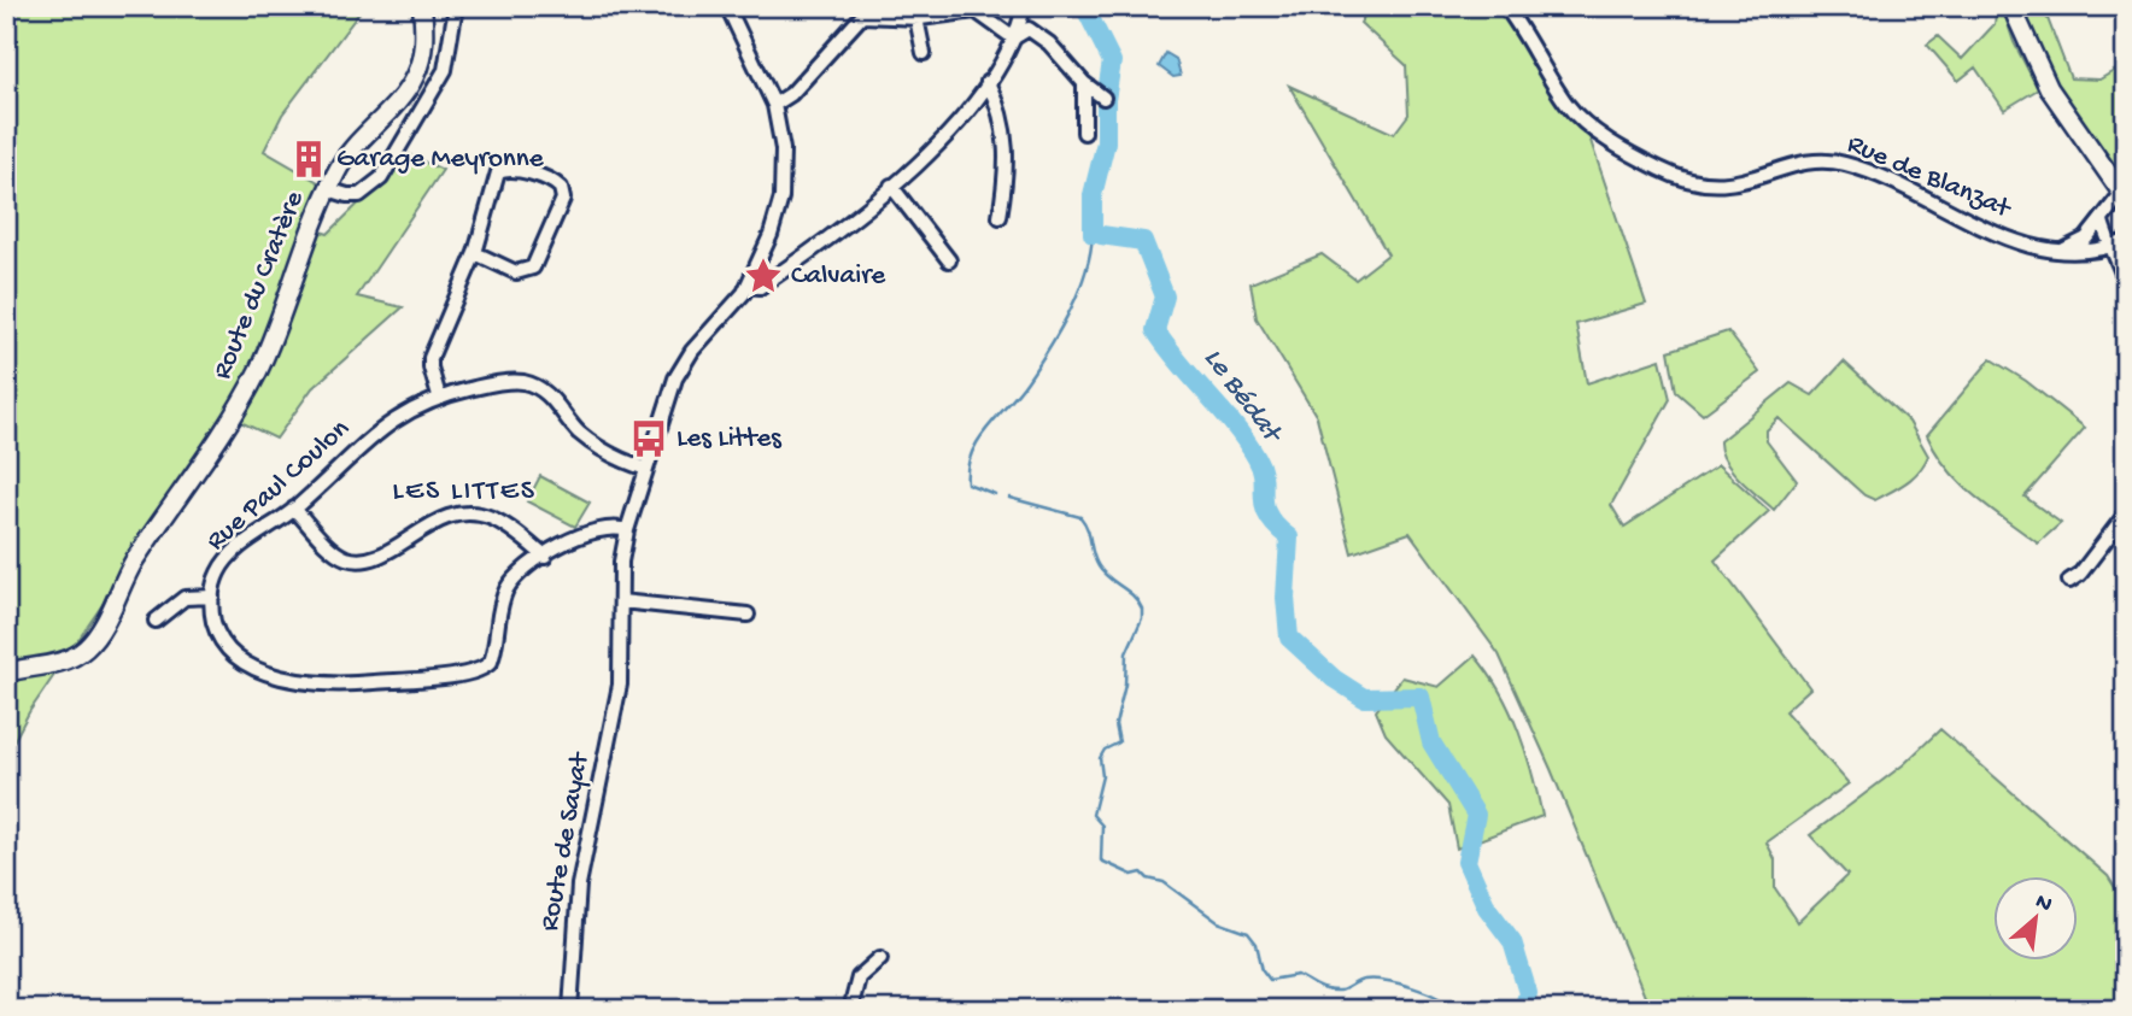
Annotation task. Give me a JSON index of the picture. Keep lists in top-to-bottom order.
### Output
{
  "streets": {
    "main road": ["Route du Cratère"],
    "street": ["Rue de Blanzat", "Rue Paul Coulon", "Route de Sayat"]
  },
  "crossings": [
    ["Rue Paul Coulon", "Route de Sayat"]
  ],
  "districts": ["LES LITTES"],
  "water": ["Le Bédat"],
  "places": {
    "building": ["Garage Meyronne"],
    "place": ["Calvaire"],
    "bus stop": ["Les Littes"]
  },
  "north": "top right"
}
